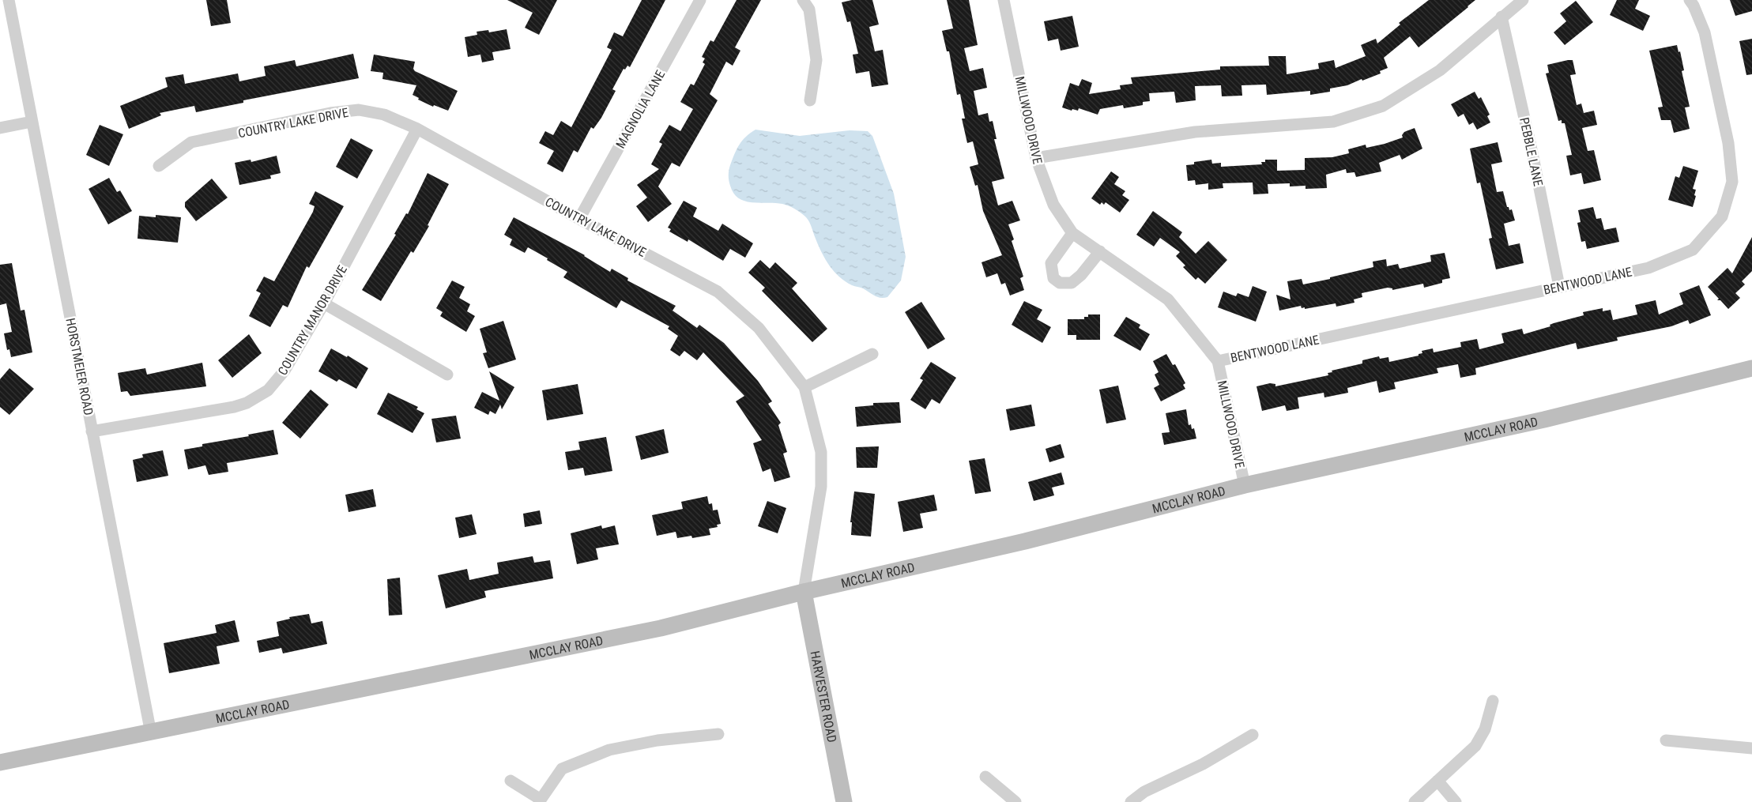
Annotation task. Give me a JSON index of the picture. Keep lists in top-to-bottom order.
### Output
{
  "streets": {
    "main road": ["MCCLAY ROAD", "HARVESTER ROAD"],
    "street": [
      "MAGNOLIA LANE",
      "MILLWOOD DRIVE",
      "COUNTRY LAKE DRIVE",
      "PEBBLE LANE",
      "BENTWOOD LANE",
      "COUNTRY MANOR DRIVE",
      "HORSTMEIER ROAD"
    ]
  },
  "crossings": [
    ["MAGNOLIA LANE", "COUNTRY LAKE DRIVE"],
    ["MILLWOOD DRIVE", "BENTWOOD LANE"],
    ["MILLWOOD DRIVE", "MCCLAY ROAD"],
    ["COUNTRY LAKE DRIVE", "COUNTRY MANOR DRIVE"],
    ["COUNTRY LAKE DRIVE", "MCCLAY ROAD"],
    ["COUNTRY LAKE DRIVE", "HARVESTER ROAD"],
    ["PEBBLE LANE", "BENTWOOD LANE"],
    ["COUNTRY MANOR DRIVE", "HORSTMEIER ROAD"],
    ["HORSTMEIER ROAD", "MCCLAY ROAD"],
    ["MCCLAY ROAD", "HARVESTER ROAD"]
  ]
}
